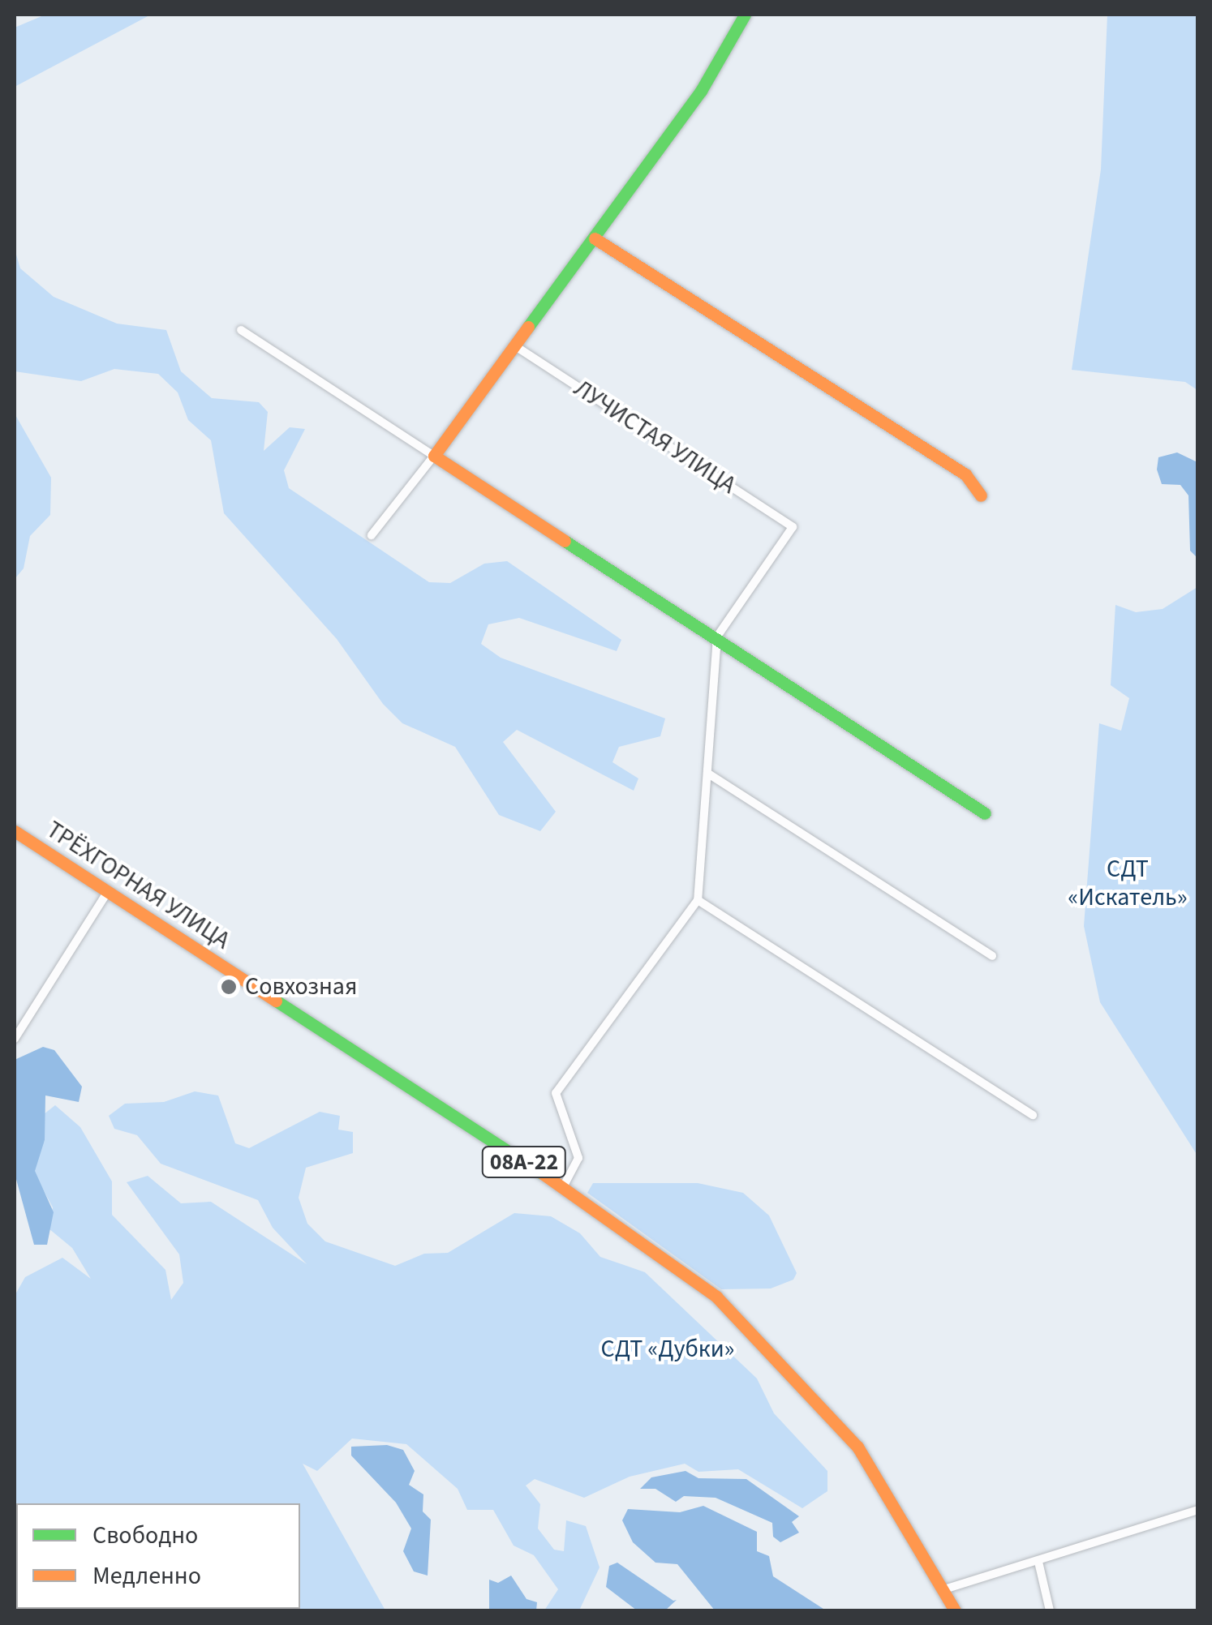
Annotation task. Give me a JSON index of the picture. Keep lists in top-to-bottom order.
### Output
{
  "streets": {
    "main road": ["ТРЁХГОРНАЯ УЛИЦА", "08А-22"],
    "street": ["ЛУЧИСТАЯ УЛИЦА"]
  },
  "parks": ["СДТ «Искатель»", "СДТ «Дубки»"],
  "places": ["Совхозная"],
  "legend": ["Свободно", "Медленно"]
}
